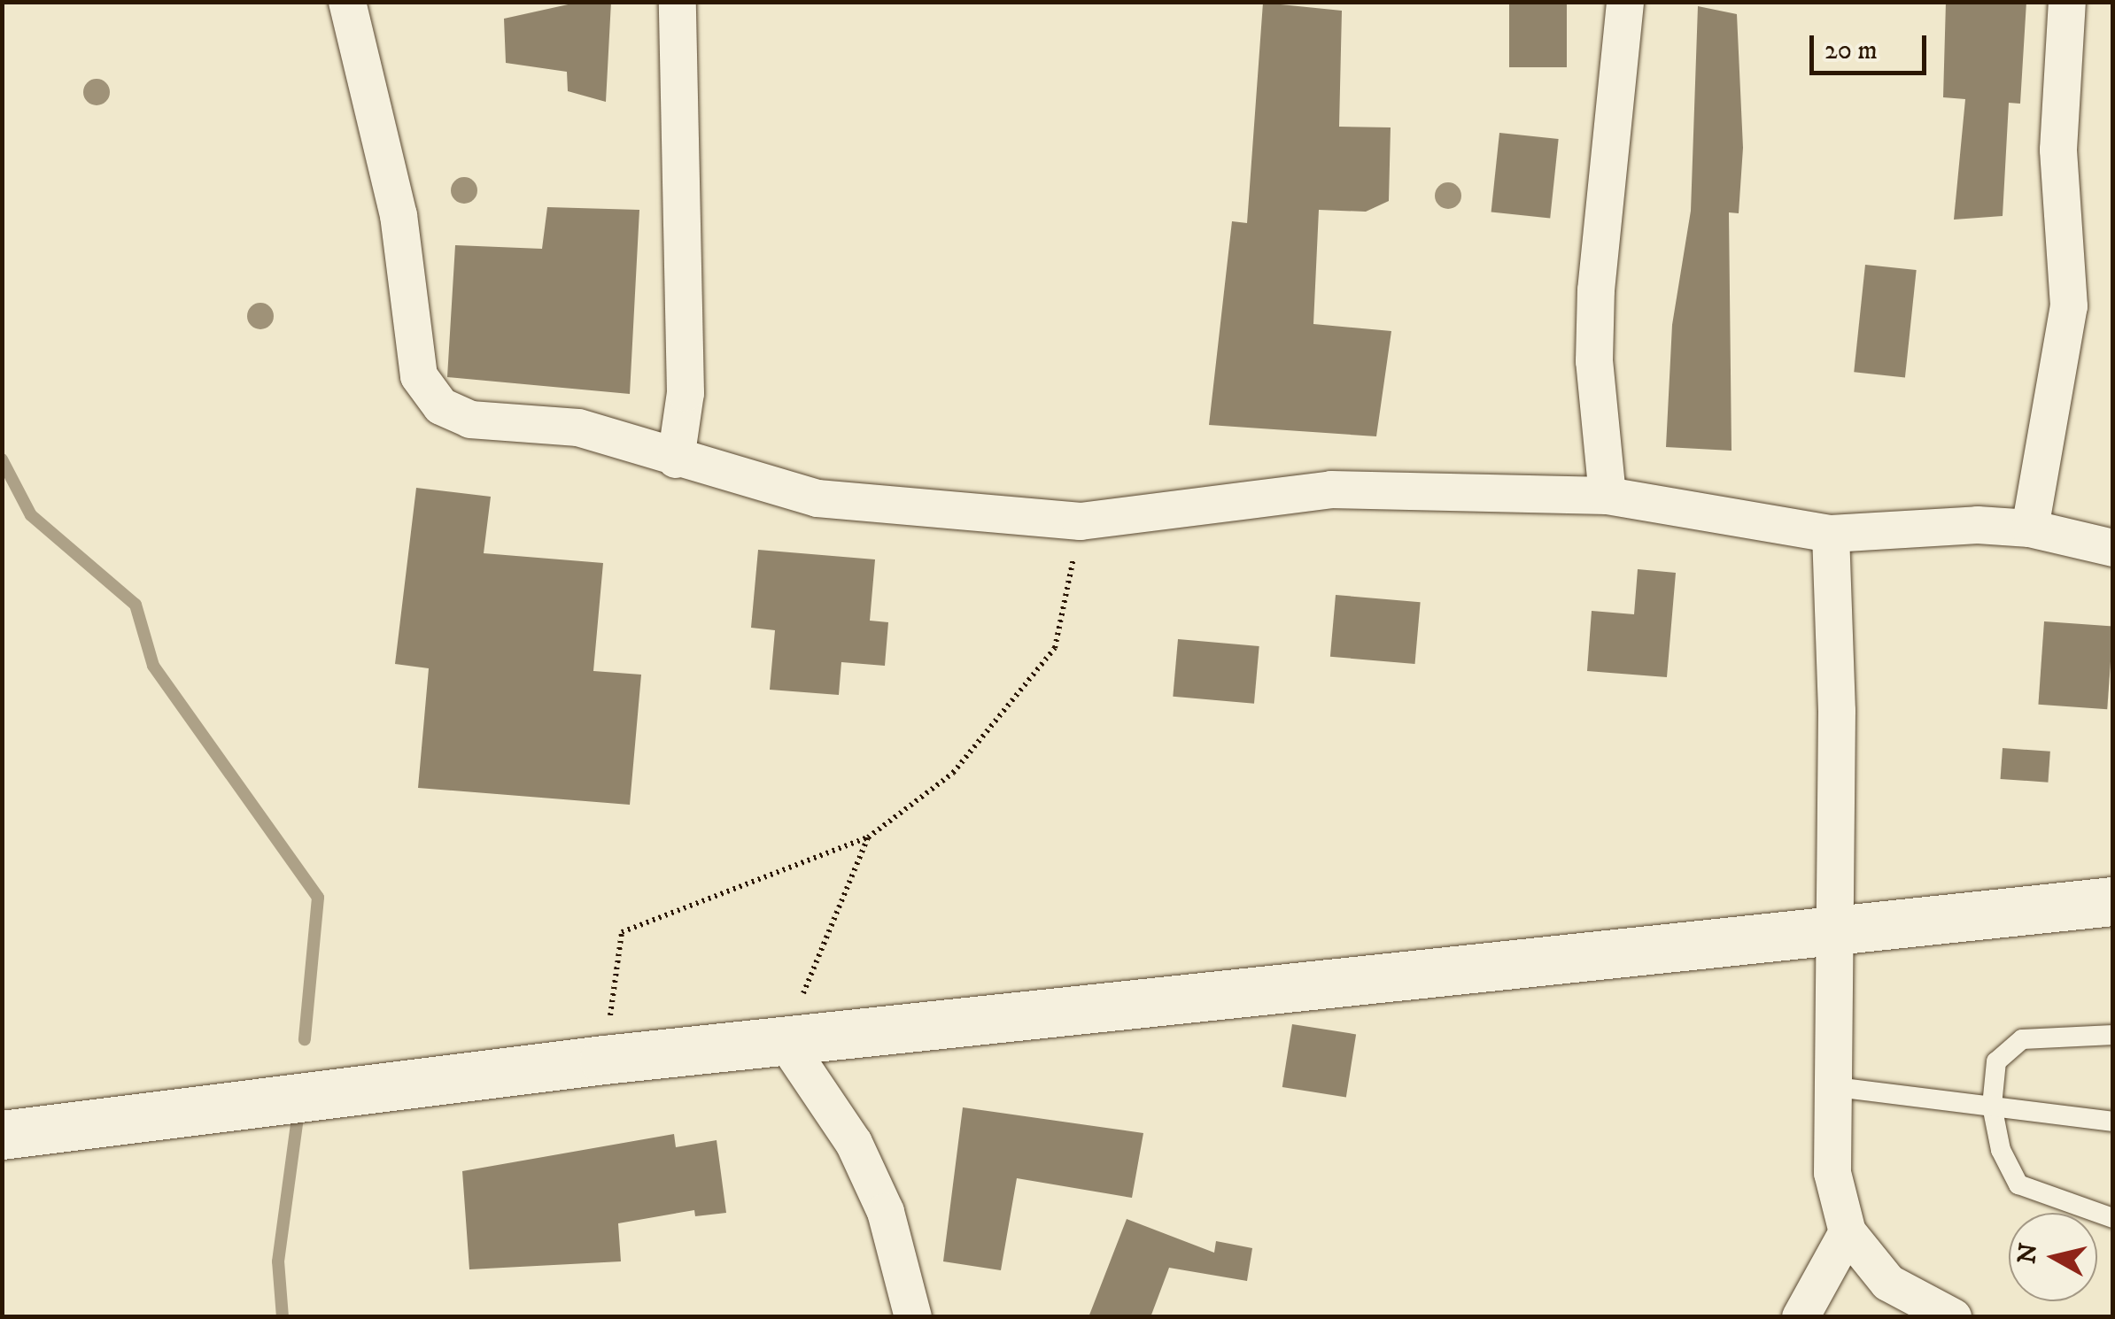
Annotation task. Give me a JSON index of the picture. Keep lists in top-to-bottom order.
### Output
{
  "scale_bar": "20 m",
  "north": "left"
}
